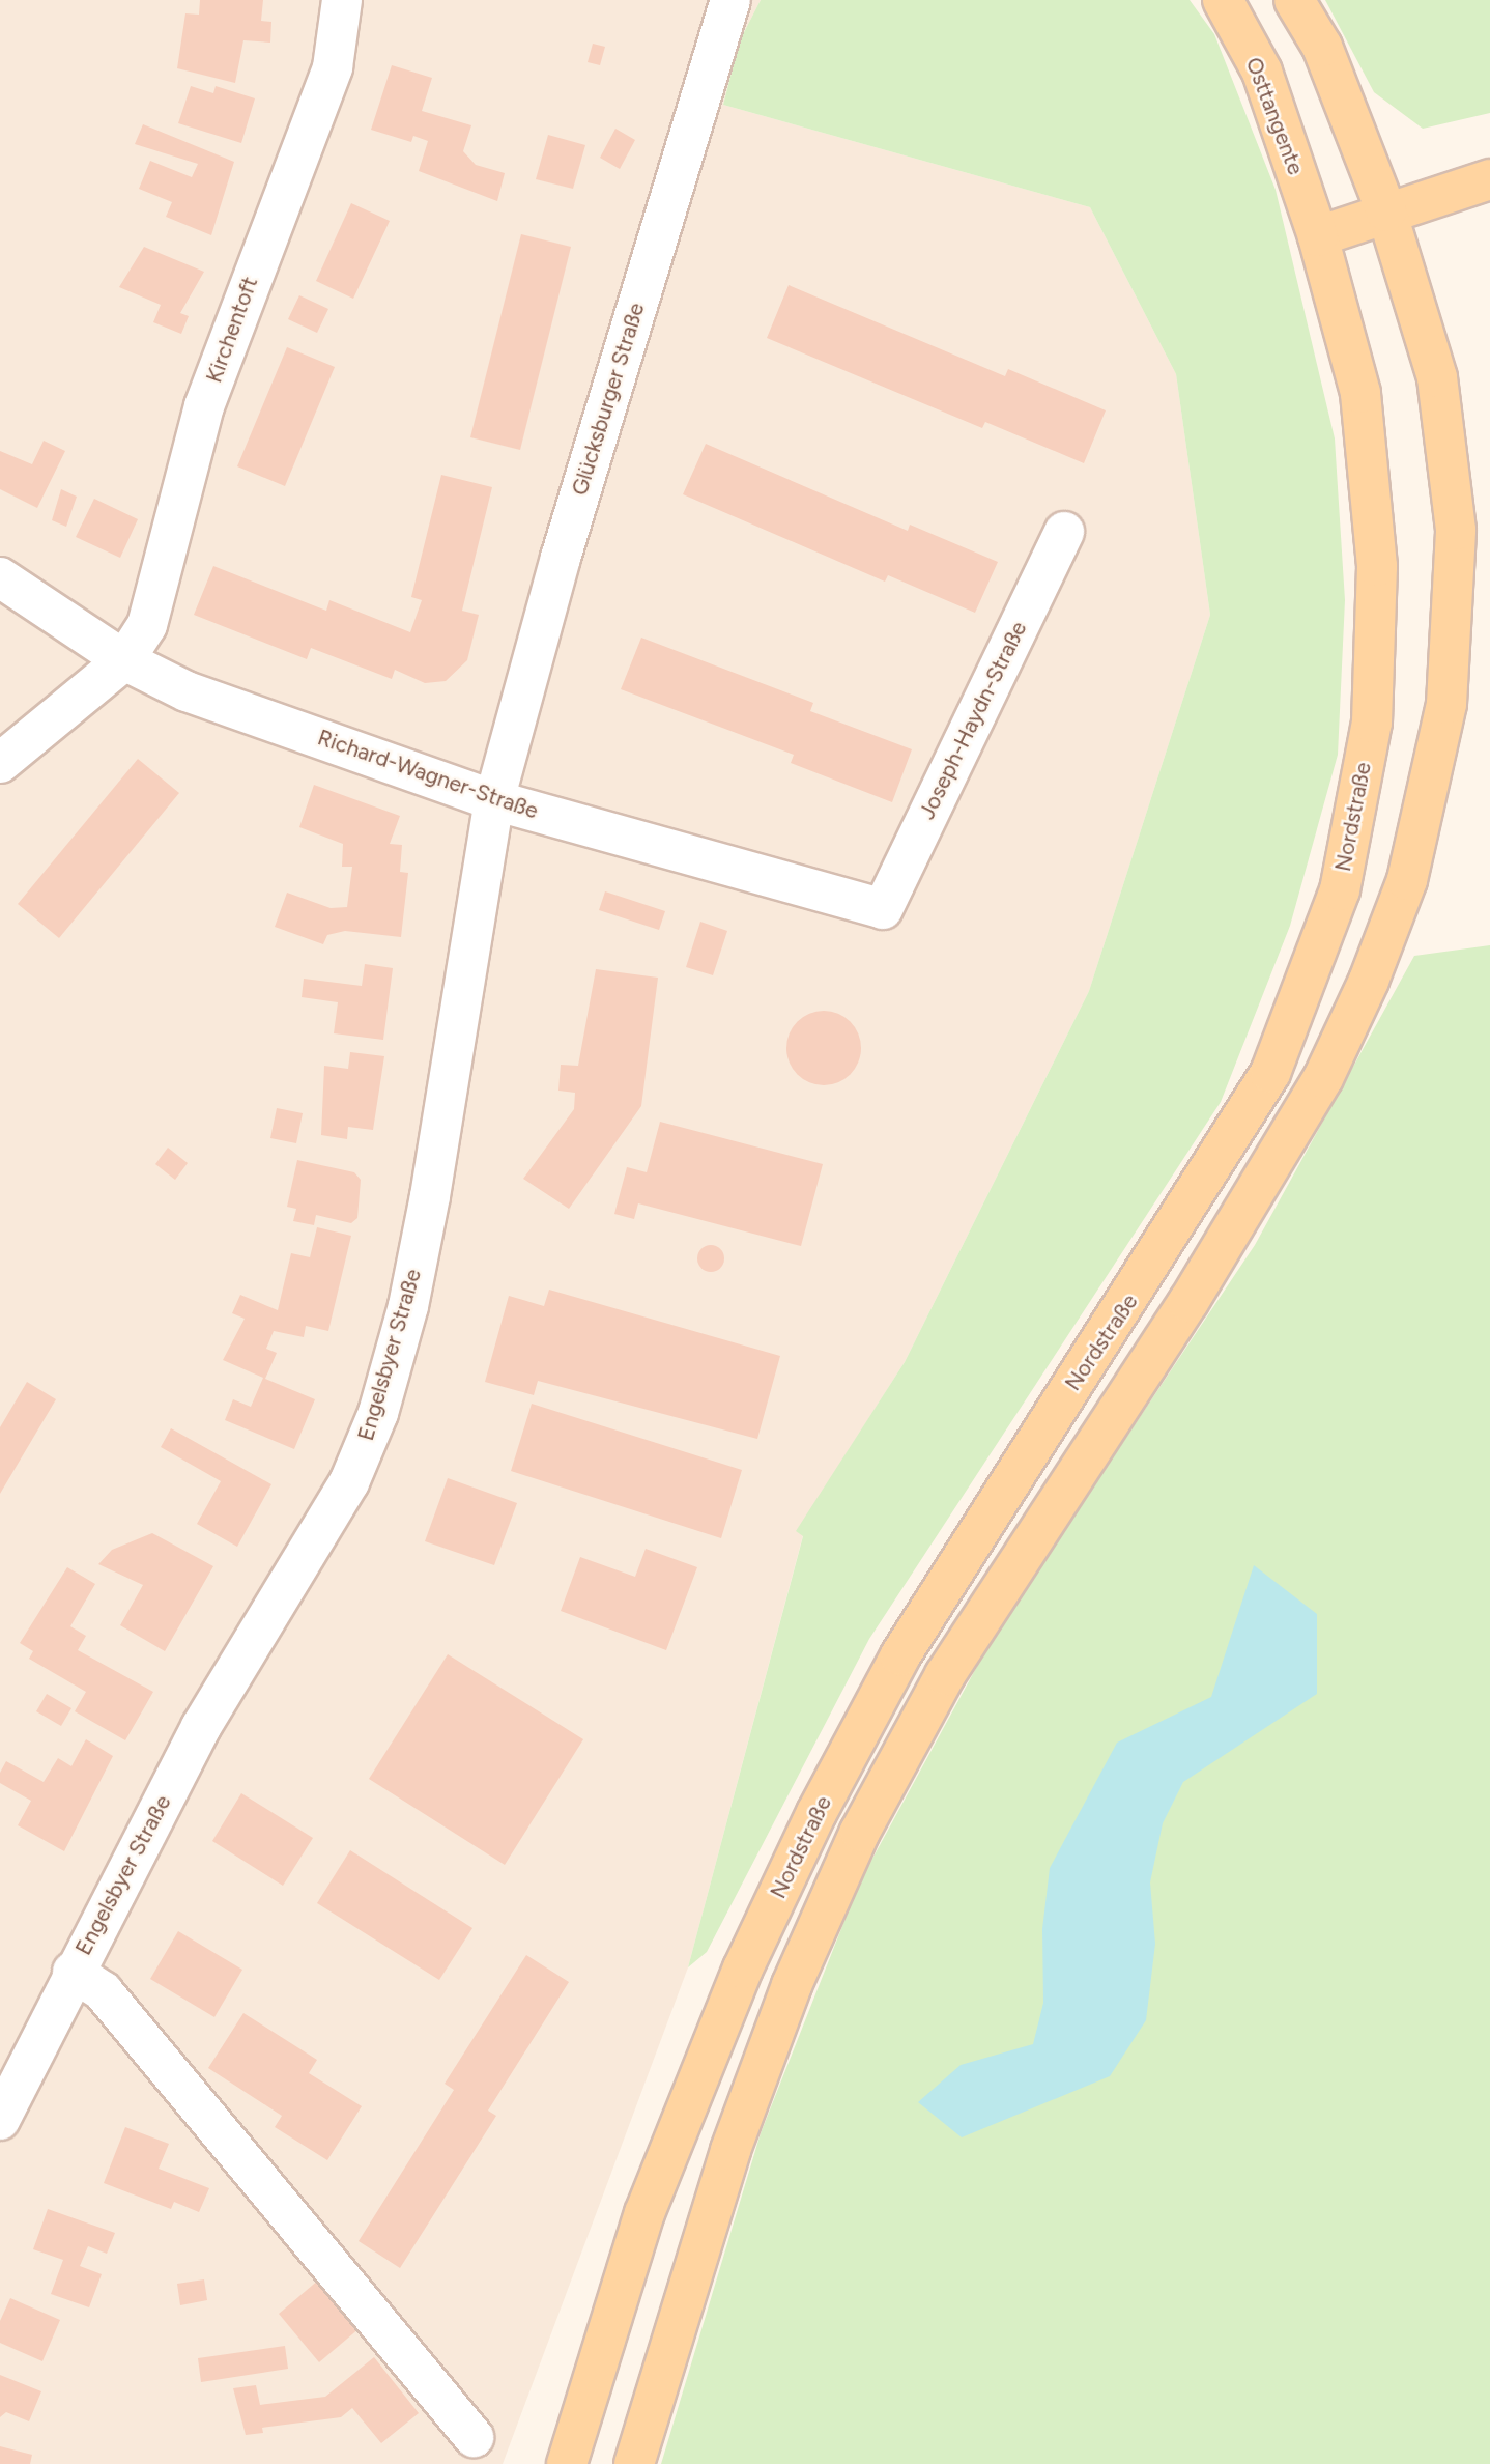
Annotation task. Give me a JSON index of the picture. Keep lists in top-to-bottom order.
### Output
{
  "streets": {
    "main road": ["Osttangente", "Nordstraße"],
    "street": [
      "Kirchentoft",
      "Glücksburger Straße",
      "Joseph-Haydn-Straße",
      "Richard-Wagner-Straße",
      "Engelsbyer Straße"
    ]
  },
  "crossings": [
    ["Osttangente", "Nordstraße"],
    ["Kirchentoft", "Richard-Wagner-Straße"],
    ["Glücksburger Straße", "Richard-Wagner-Straße"],
    ["Glücksburger Straße", "Engelsbyer Straße"],
    ["Joseph-Haydn-Straße", "Richard-Wagner-Straße"],
    ["Richard-Wagner-Straße", "Engelsbyer Straße"]
  ]
}
